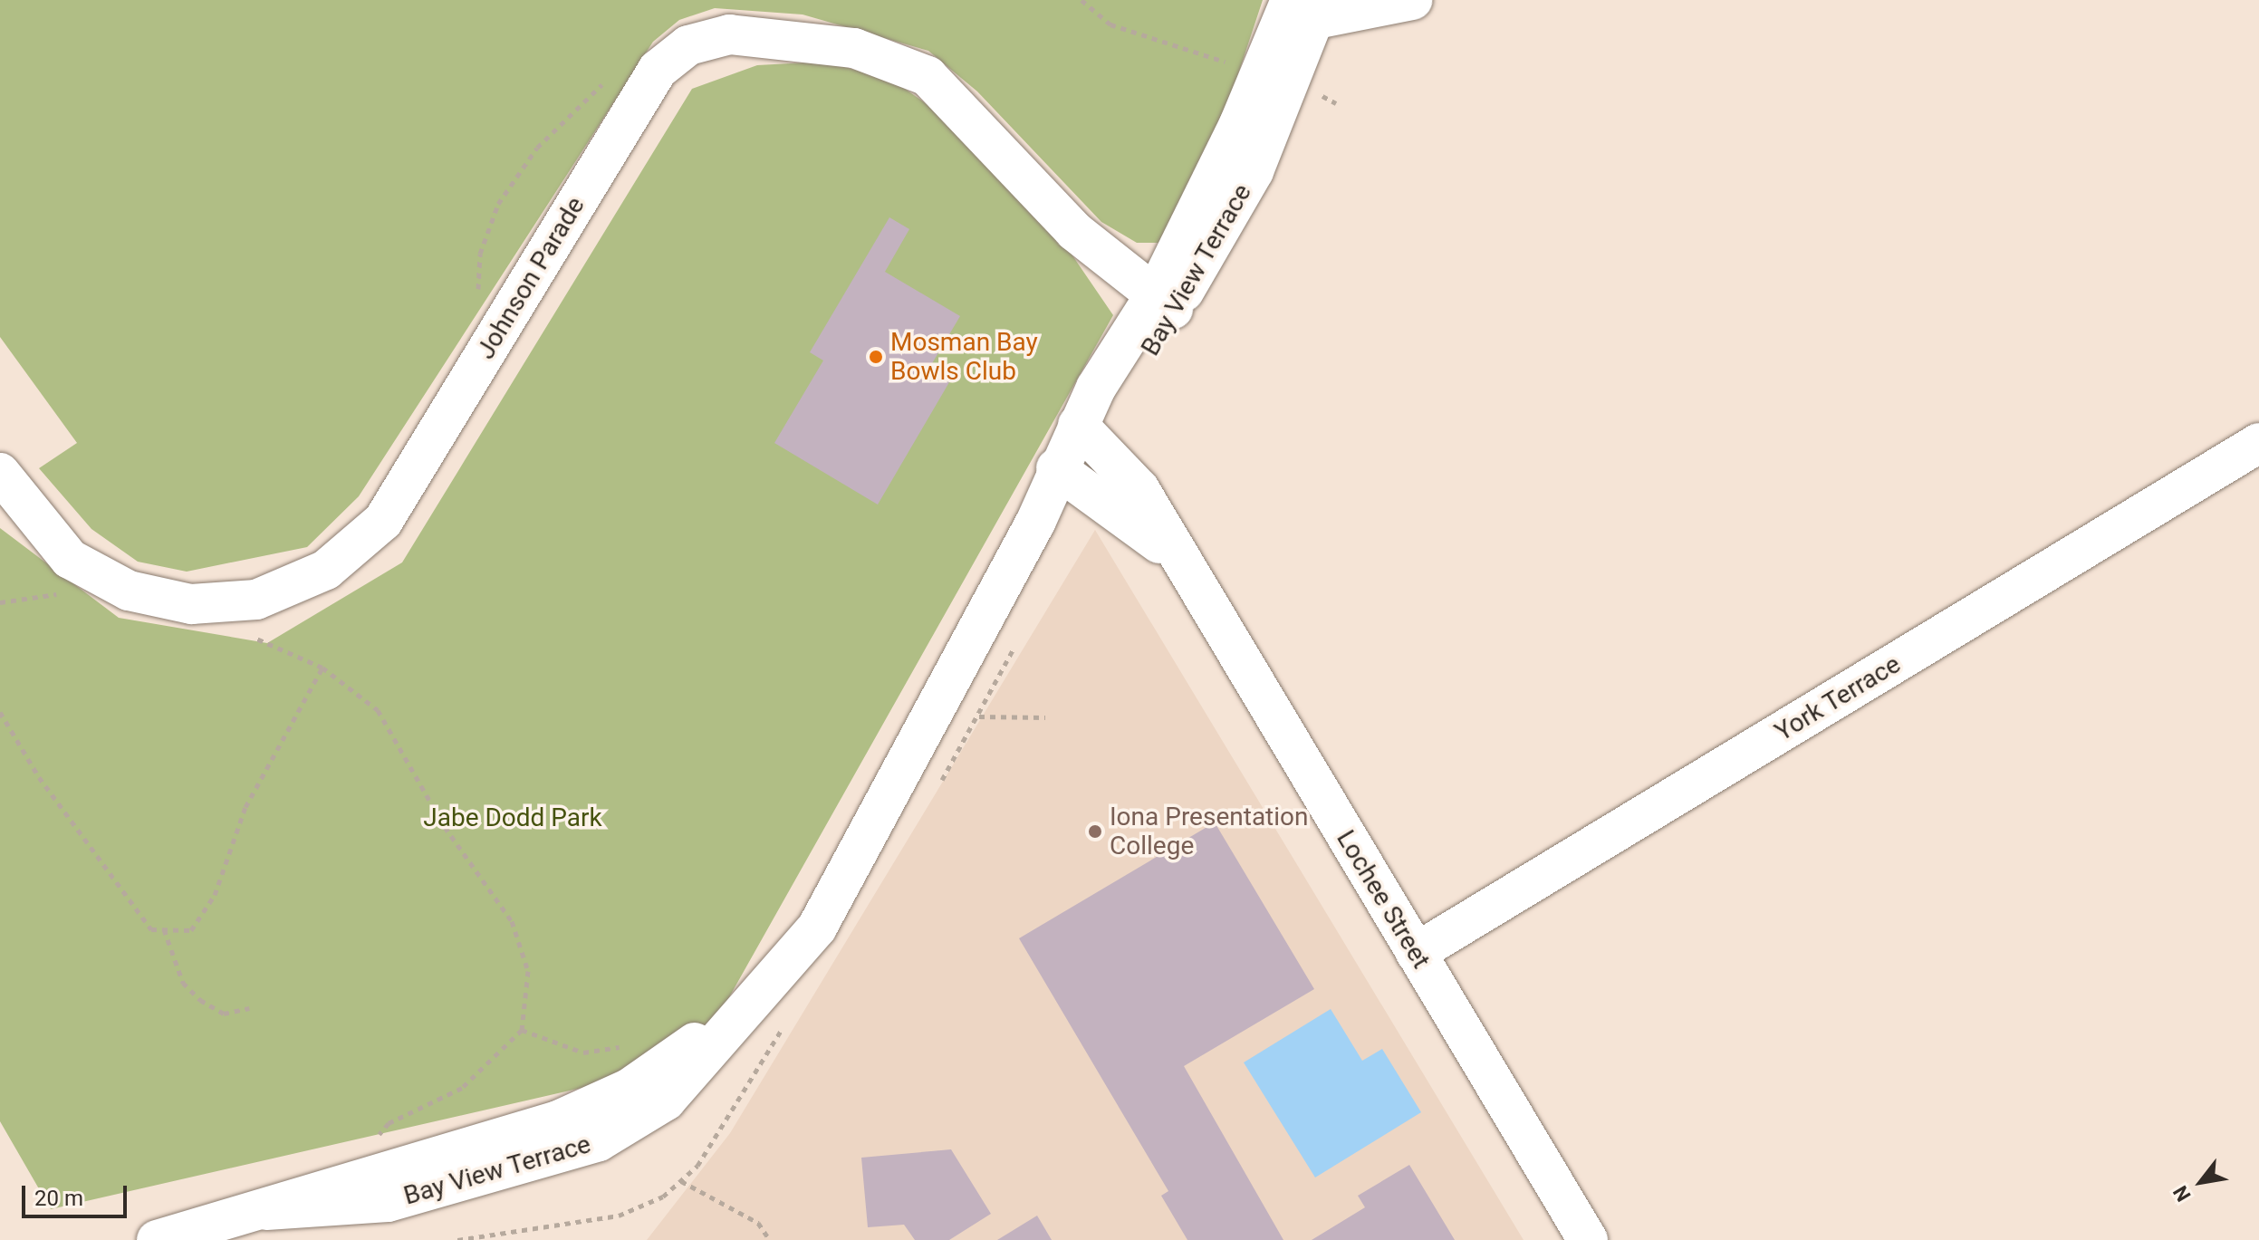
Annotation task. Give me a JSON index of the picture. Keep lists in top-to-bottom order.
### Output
{
  "streets": {
    "street": [
      "Bay View Terrace",
      "Johnson Parade",
      "York Terrace",
      "Lochee Street"
    ]
  },
  "crossings": [
    ["Bay View Terrace", "Johnson Parade"],
    ["Bay View Terrace", "Lochee Street"],
    ["York Terrace", "Lochee Street"]
  ],
  "parks": ["Jabe Dodd Park"],
  "places": ["Mosman Bay Bowls Club", "Iona Presentation College"],
  "scale_bar": "20 m",
  "north": "bottom left"
}
